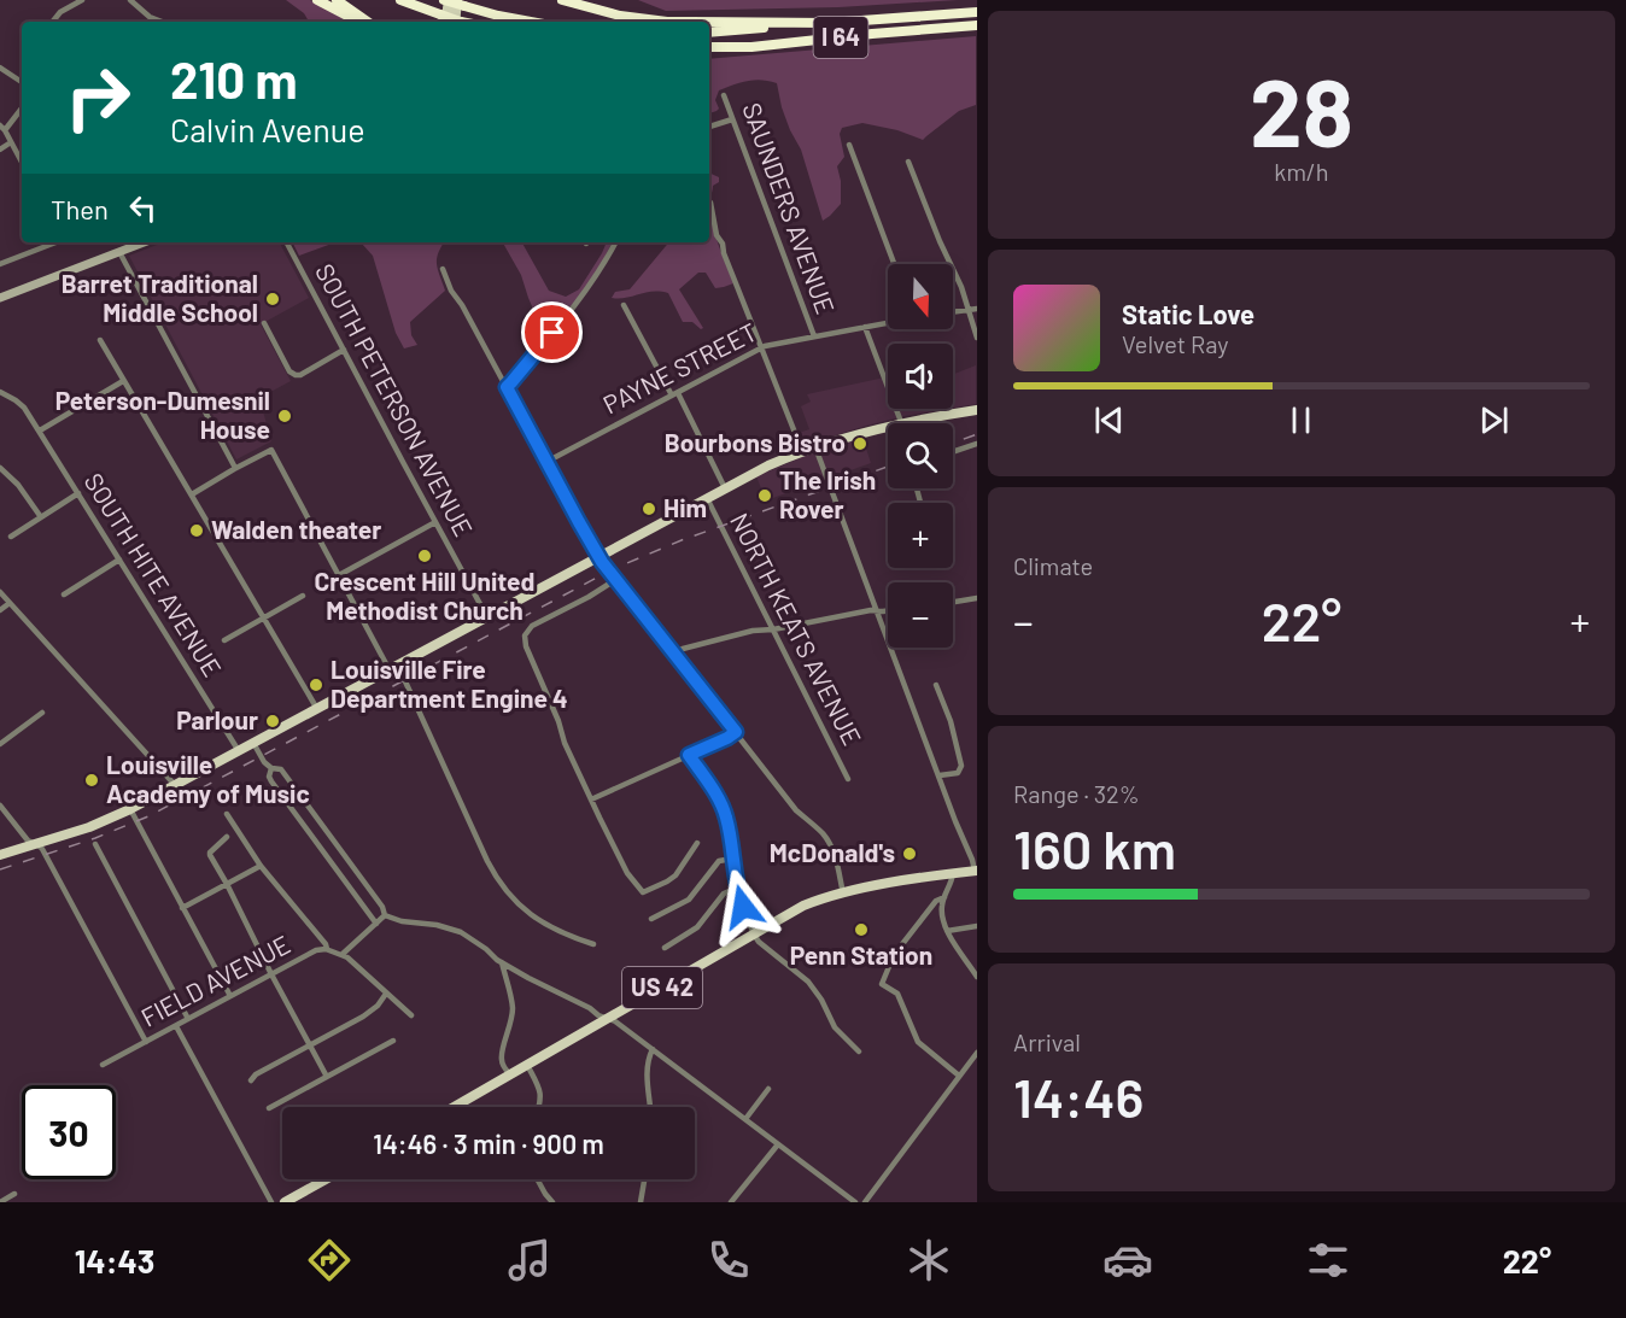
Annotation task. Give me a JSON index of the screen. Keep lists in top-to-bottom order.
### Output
{
  "streets": {
    "highway": ["I 64"],
    "main road": ["US 42"],
    "street": [
      "SAUNDERS AVENUE",
      "PAYNE STREET",
      "SOUTH PETERSON AVENUE",
      "SOUTH HITE AVENUE",
      "NORTH KEATS AVENUE",
      "FIELD AVENUE"
    ]
  },
  "crossings": [
    ["SAUNDERS AVENUE", "PAYNE STREET"]
  ],
  "places": [
    "Barret Traditional Middle School",
    "Peterson-Dumesnil House",
    "Bourbons Bistro",
    "The Irish Rover",
    "Him",
    "Walden theater",
    "Crescent Hill United Methodist Church",
    "Louisville Fire Department Engine 4",
    "Parlour",
    "Louisville Academy of Music",
    "McDonald's",
    "Penn Station"
  ],
  "north": "bottom",
  "page": {
    "tile": [
      ["28", "km/h"],
      "Climate",
      ["Range · 32%", "160 km"],
      ["Arrival", "14:46"]
    ],
    "turn": ["210 m", "Calvin Avenue"],
    "then": "Then",
    "map_buttons": ["+", "−"],
    "song": ["Static Love", "Velvet Ray"],
    "heat": ["−", "22°", "+"],
    "limit": "30",
    "trip": "14:46 · 3 min · 900 m",
    "tabs": ["14:43", "22°"]
  }
}
